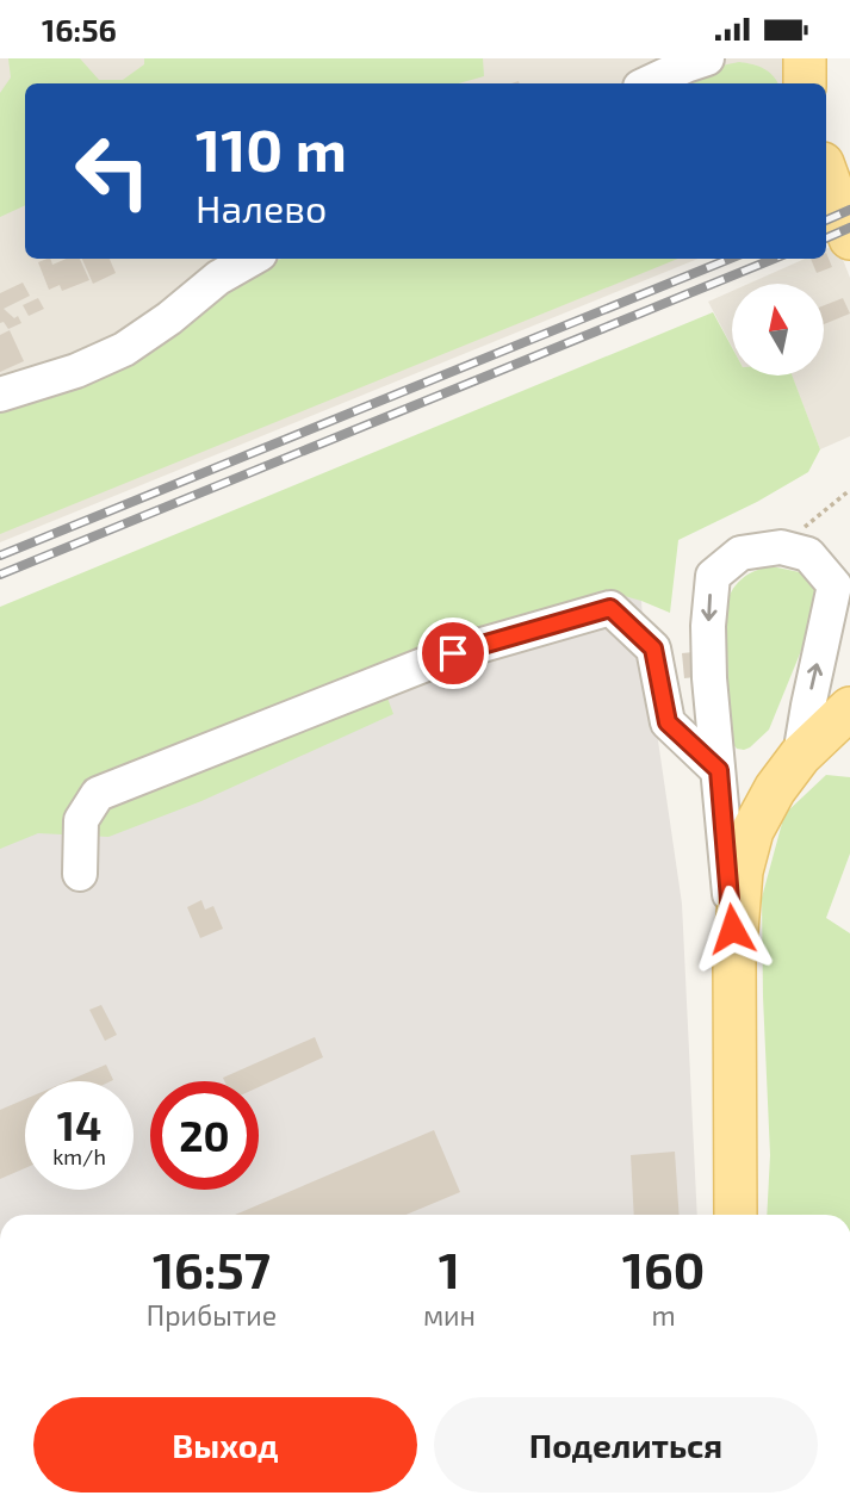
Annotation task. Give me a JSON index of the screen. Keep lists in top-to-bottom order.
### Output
{
  "north": "top",
  "page": {
    "status": "16:56",
    "turn": ["110 m", "Налево"],
    "speed": "14 km/h",
    "limit": "20",
    "eta": [
      "16:57",
      "Прибытие",
      "1",
      "мин",
      "160",
      "m"
    ],
    "buttons": ["Выход", "Поделиться"]
  }
}
